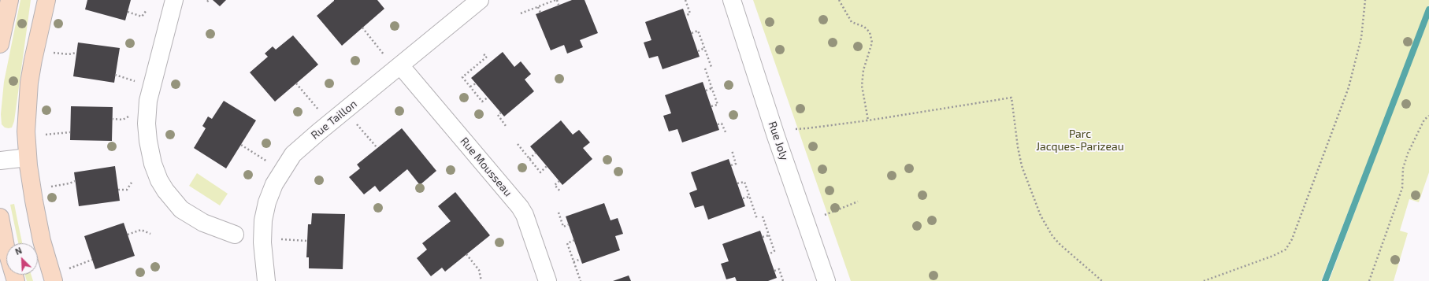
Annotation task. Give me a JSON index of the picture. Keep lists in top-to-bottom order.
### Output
{
  "streets": {
    "street": ["Rue Taillon", "Rue Joly", "Rue Mousseau"]
  },
  "crossings": [
    ["Rue Taillon", "Rue Mousseau"]
  ],
  "parks": ["Parc Jacques-Parizeau"],
  "north": "top left"
}
